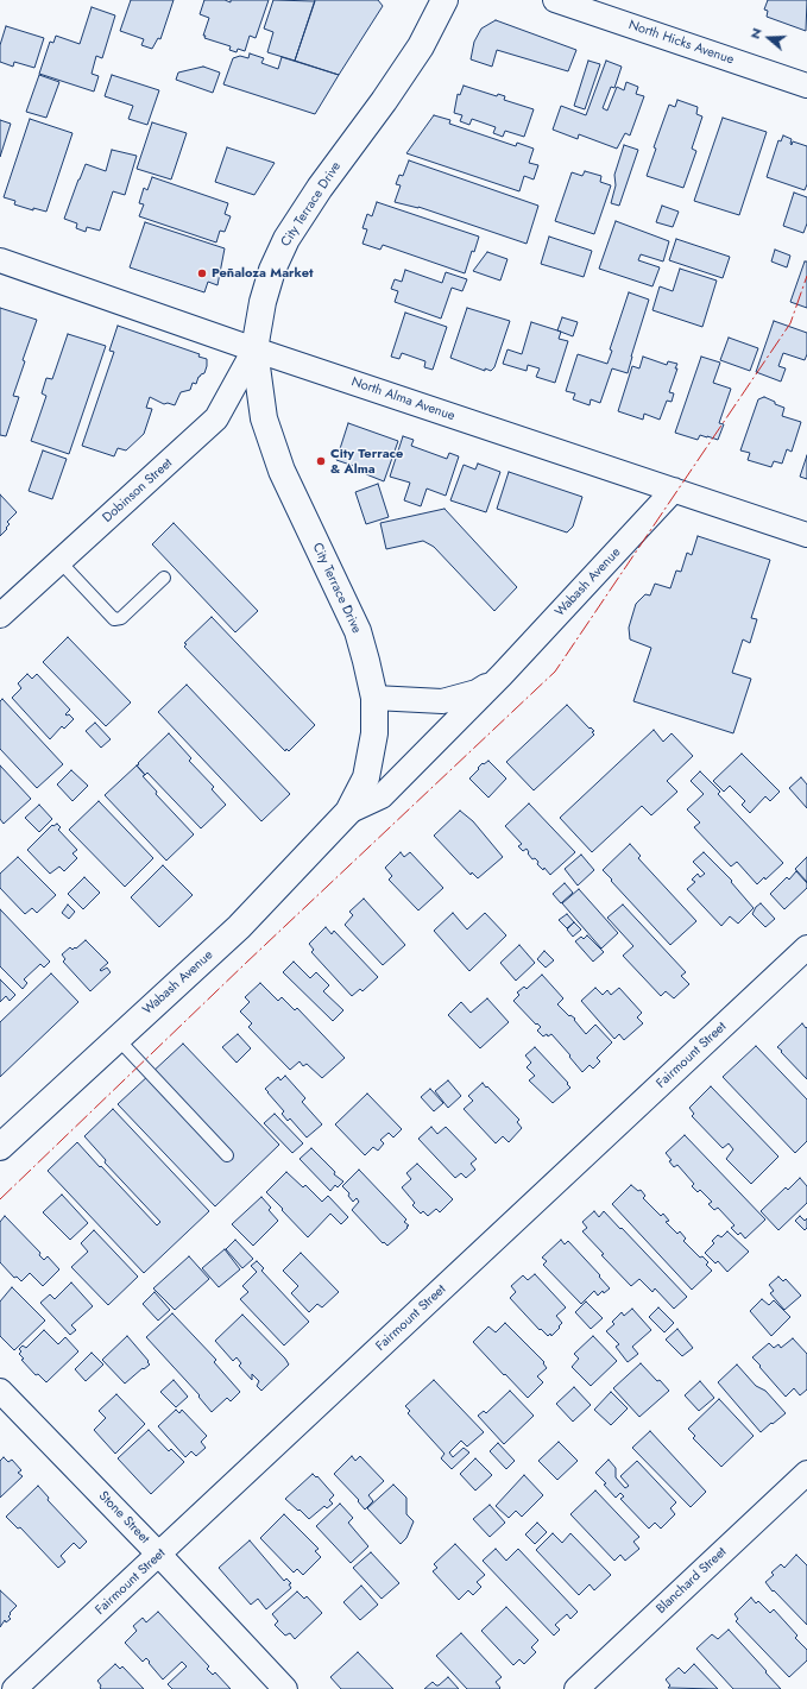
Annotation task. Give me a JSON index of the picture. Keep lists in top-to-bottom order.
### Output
{
  "streets": {
    "street": [
      "North Hicks Avenue",
      "City Terrace Drive",
      "North Alma Avenue",
      "Dobinson Street",
      "Wabash Avenue",
      "Fairmount Street",
      "Stone Street",
      "Blanchard Street"
    ]
  },
  "crossings": [
    ["City Terrace Drive", "North Alma Avenue"],
    ["City Terrace Drive", "Dobinson Street"],
    ["City Terrace Drive", "Wabash Avenue"],
    ["North Alma Avenue", "Dobinson Street"],
    ["North Alma Avenue", "Wabash Avenue"],
    ["Fairmount Street", "Stone Street"]
  ],
  "places": ["Peñaloza Market", "City Terrace & Alma"],
  "north": "left"
}
